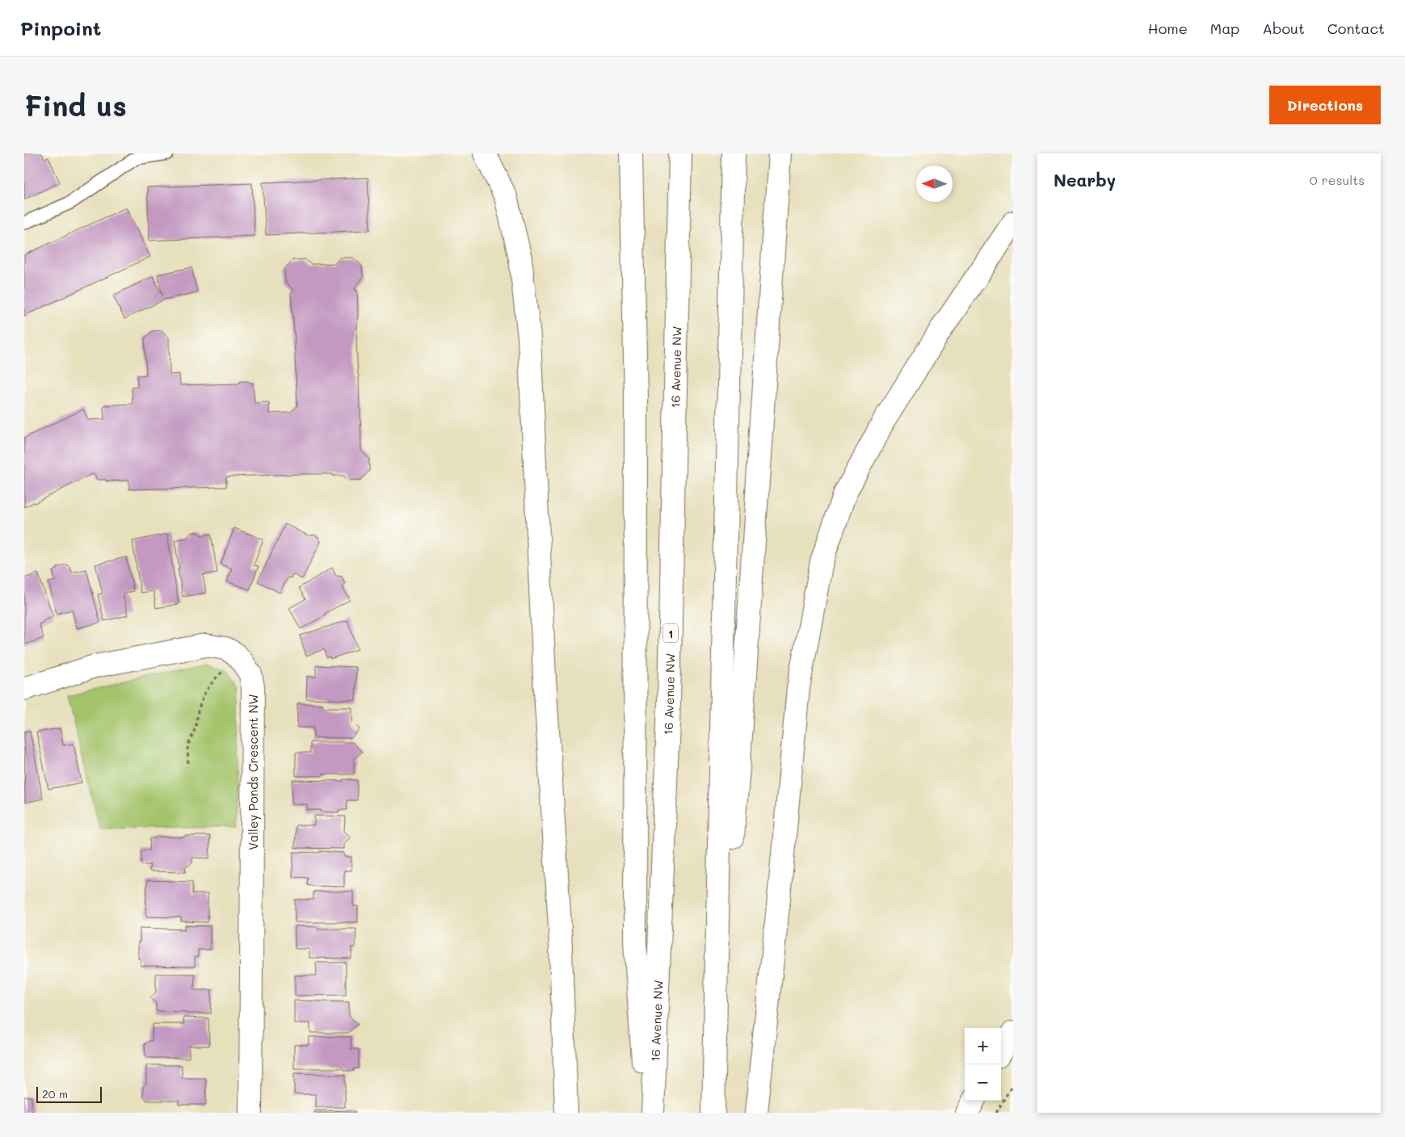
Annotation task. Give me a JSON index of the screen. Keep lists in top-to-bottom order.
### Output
{
  "streets": {
    "main road": ["16 Avenue NW", "1", "Valley Ponds Crescent NW"]
  },
  "scale_bar": "20 m",
  "north": "left",
  "page": {
    "header": "Pinpoint",
    "nav": [
      "Home",
      "Map",
      "About",
      "Contact"
    ],
    "buttons": "Directions",
    "title": "Find us",
    "heading": ["Nearby", "0 results"],
    "map_buttons": ["+", "−"],
    "scale": "20 m"
  }
}
